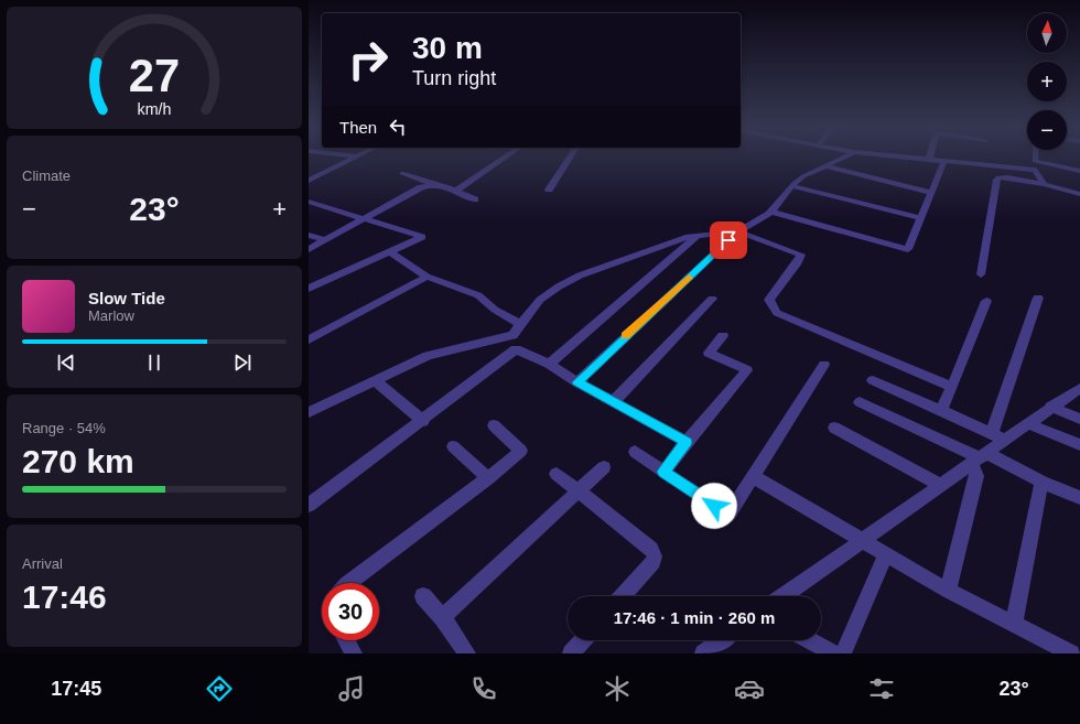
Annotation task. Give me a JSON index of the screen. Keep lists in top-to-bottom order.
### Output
{
  "north": "top",
  "page": {
    "map_buttons": ["+", "−"],
    "turn": ["30 m", "Turn right"],
    "then": "Then",
    "tile": [
      "Climate",
      ["Range · 54%", "270 km"],
      ["Arrival", "17:46"]
    ],
    "heat": ["−", "23°", "+"],
    "song": ["Slow Tide", "Marlow"],
    "limit": "30",
    "trip": "17:46 · 1 min · 260 m",
    "tabs": ["17:45", "23°"],
    "gauge": ["27", "km/h"]
  }
}
